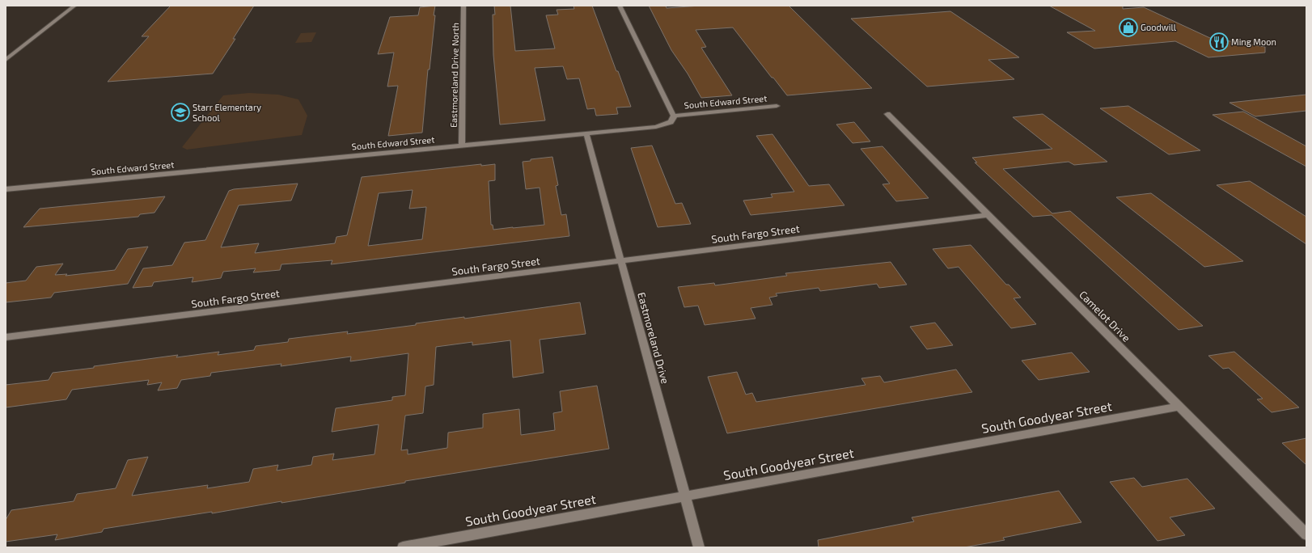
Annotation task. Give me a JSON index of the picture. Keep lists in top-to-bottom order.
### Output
{
  "streets": {
    "street": [
      "Eastmoreland Drive North",
      "South Edward Street",
      "South Fargo Street",
      "Camelot Drive",
      "Eastmoreland Drive",
      "South Goodyear Street"
    ]
  },
  "crossings": [
    ["Eastmoreland Drive North", "South Edward Street"],
    ["South Edward Street", "Eastmoreland Drive"],
    ["South Fargo Street", "Camelot Drive"],
    ["South Fargo Street", "Eastmoreland Drive"],
    ["Camelot Drive", "South Goodyear Street"],
    ["Eastmoreland Drive", "South Goodyear Street"]
  ],
  "places": {
    "shop": ["Goodwill"],
    "restaurant": ["Ming Moon"],
    "school or university": ["Starr Elementary School"]
  }
}
